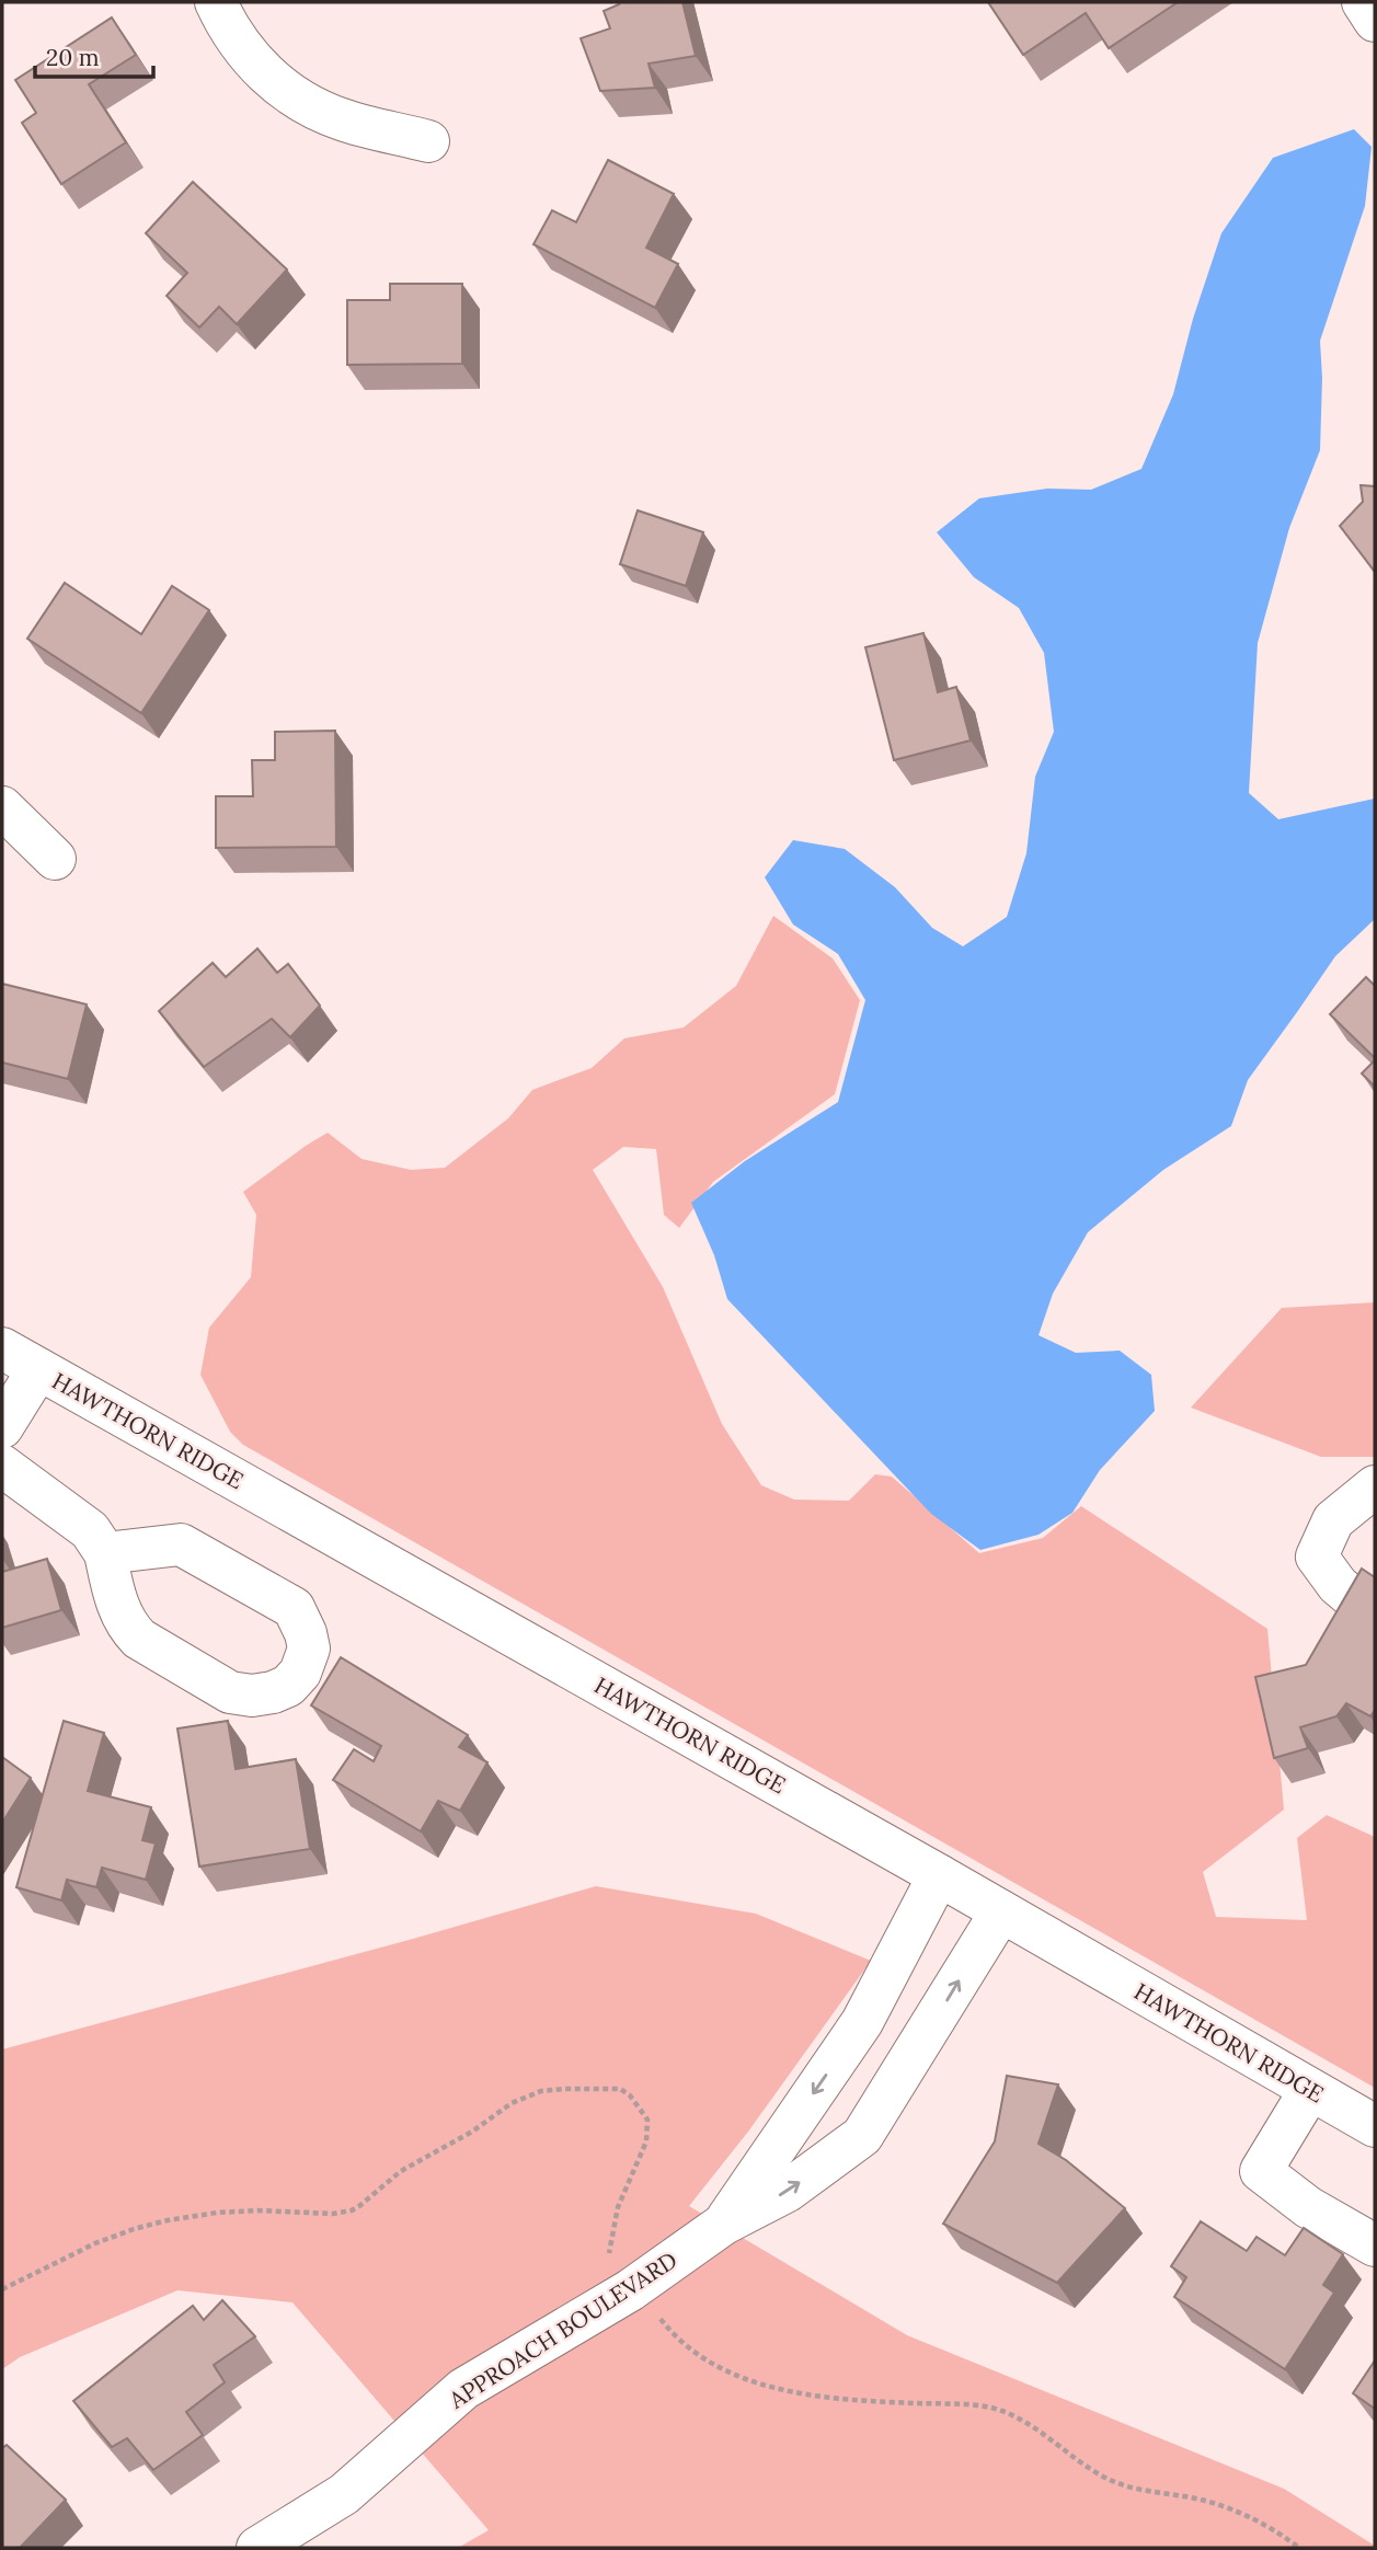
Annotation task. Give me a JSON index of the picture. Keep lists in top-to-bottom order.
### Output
{
  "streets": {
    "street": ["HAWTHORN RIDGE", "APPROACH BOULEVARD"]
  },
  "crossings": [
    ["HAWTHORN RIDGE", "APPROACH BOULEVARD"]
  ],
  "scale_bar": "20 m"
}
